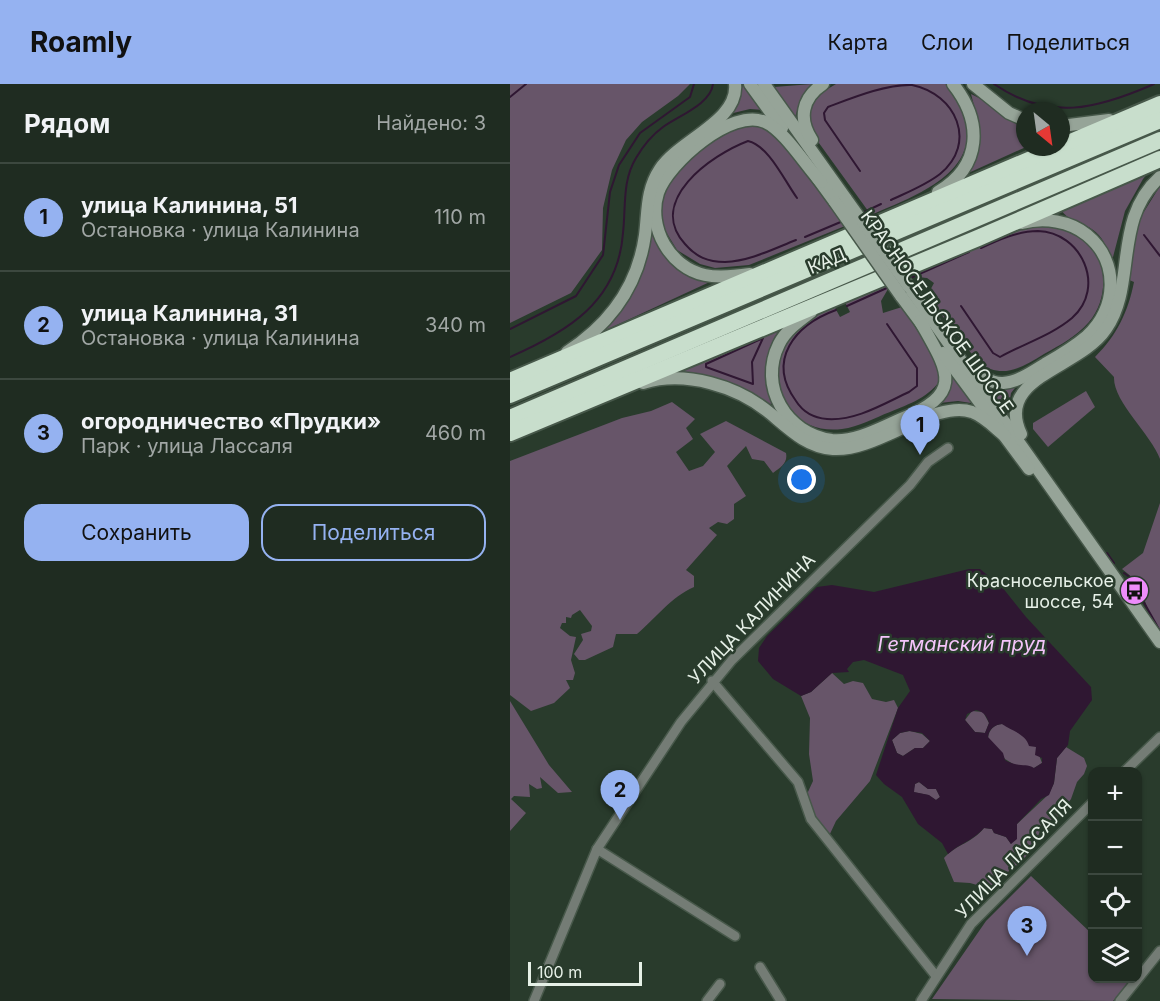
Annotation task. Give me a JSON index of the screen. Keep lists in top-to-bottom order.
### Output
{
  "streets": {
    "highway": ["КАД"],
    "main road": ["КРАСНОСЕЛЬСКОЕ ШОССЕ"],
    "street": ["УЛИЦА КАЛИНИНА", "УЛИЦА ЛАССАЛЯ"]
  },
  "water": ["Гетманский пруд"],
  "places": {
    "bus stop": ["Красносельское шоссе, 54"]
  },
  "scale_bar": "100 m",
  "north": "bottom right",
  "page": {
    "header": "Roamly",
    "nav": ["Карта", "Слои", "Поделиться"],
    "heading": ["Рядом", "Найдено: 3"],
    "list": [
      {
        "mark": "1",
        "name": "улица Калинина, 51",
        "note": "Остановка · улица Калинина",
        "value": "110 m"
      },
      {
        "mark": "2",
        "name": "улица Калинина, 31",
        "note": "Остановка · улица Калинина",
        "value": "340 m"
      },
      {
        "mark": "3",
        "name": "огородничество «Прудки»",
        "note": "Парк · улица Лассаля",
        "value": "460 m"
      }
    ],
    "pins": ["1", "2", "3"],
    "buttons": ["Сохранить", "Поделиться"],
    "map_buttons": ["+", "−"],
    "scale": "100 m"
  }
}
